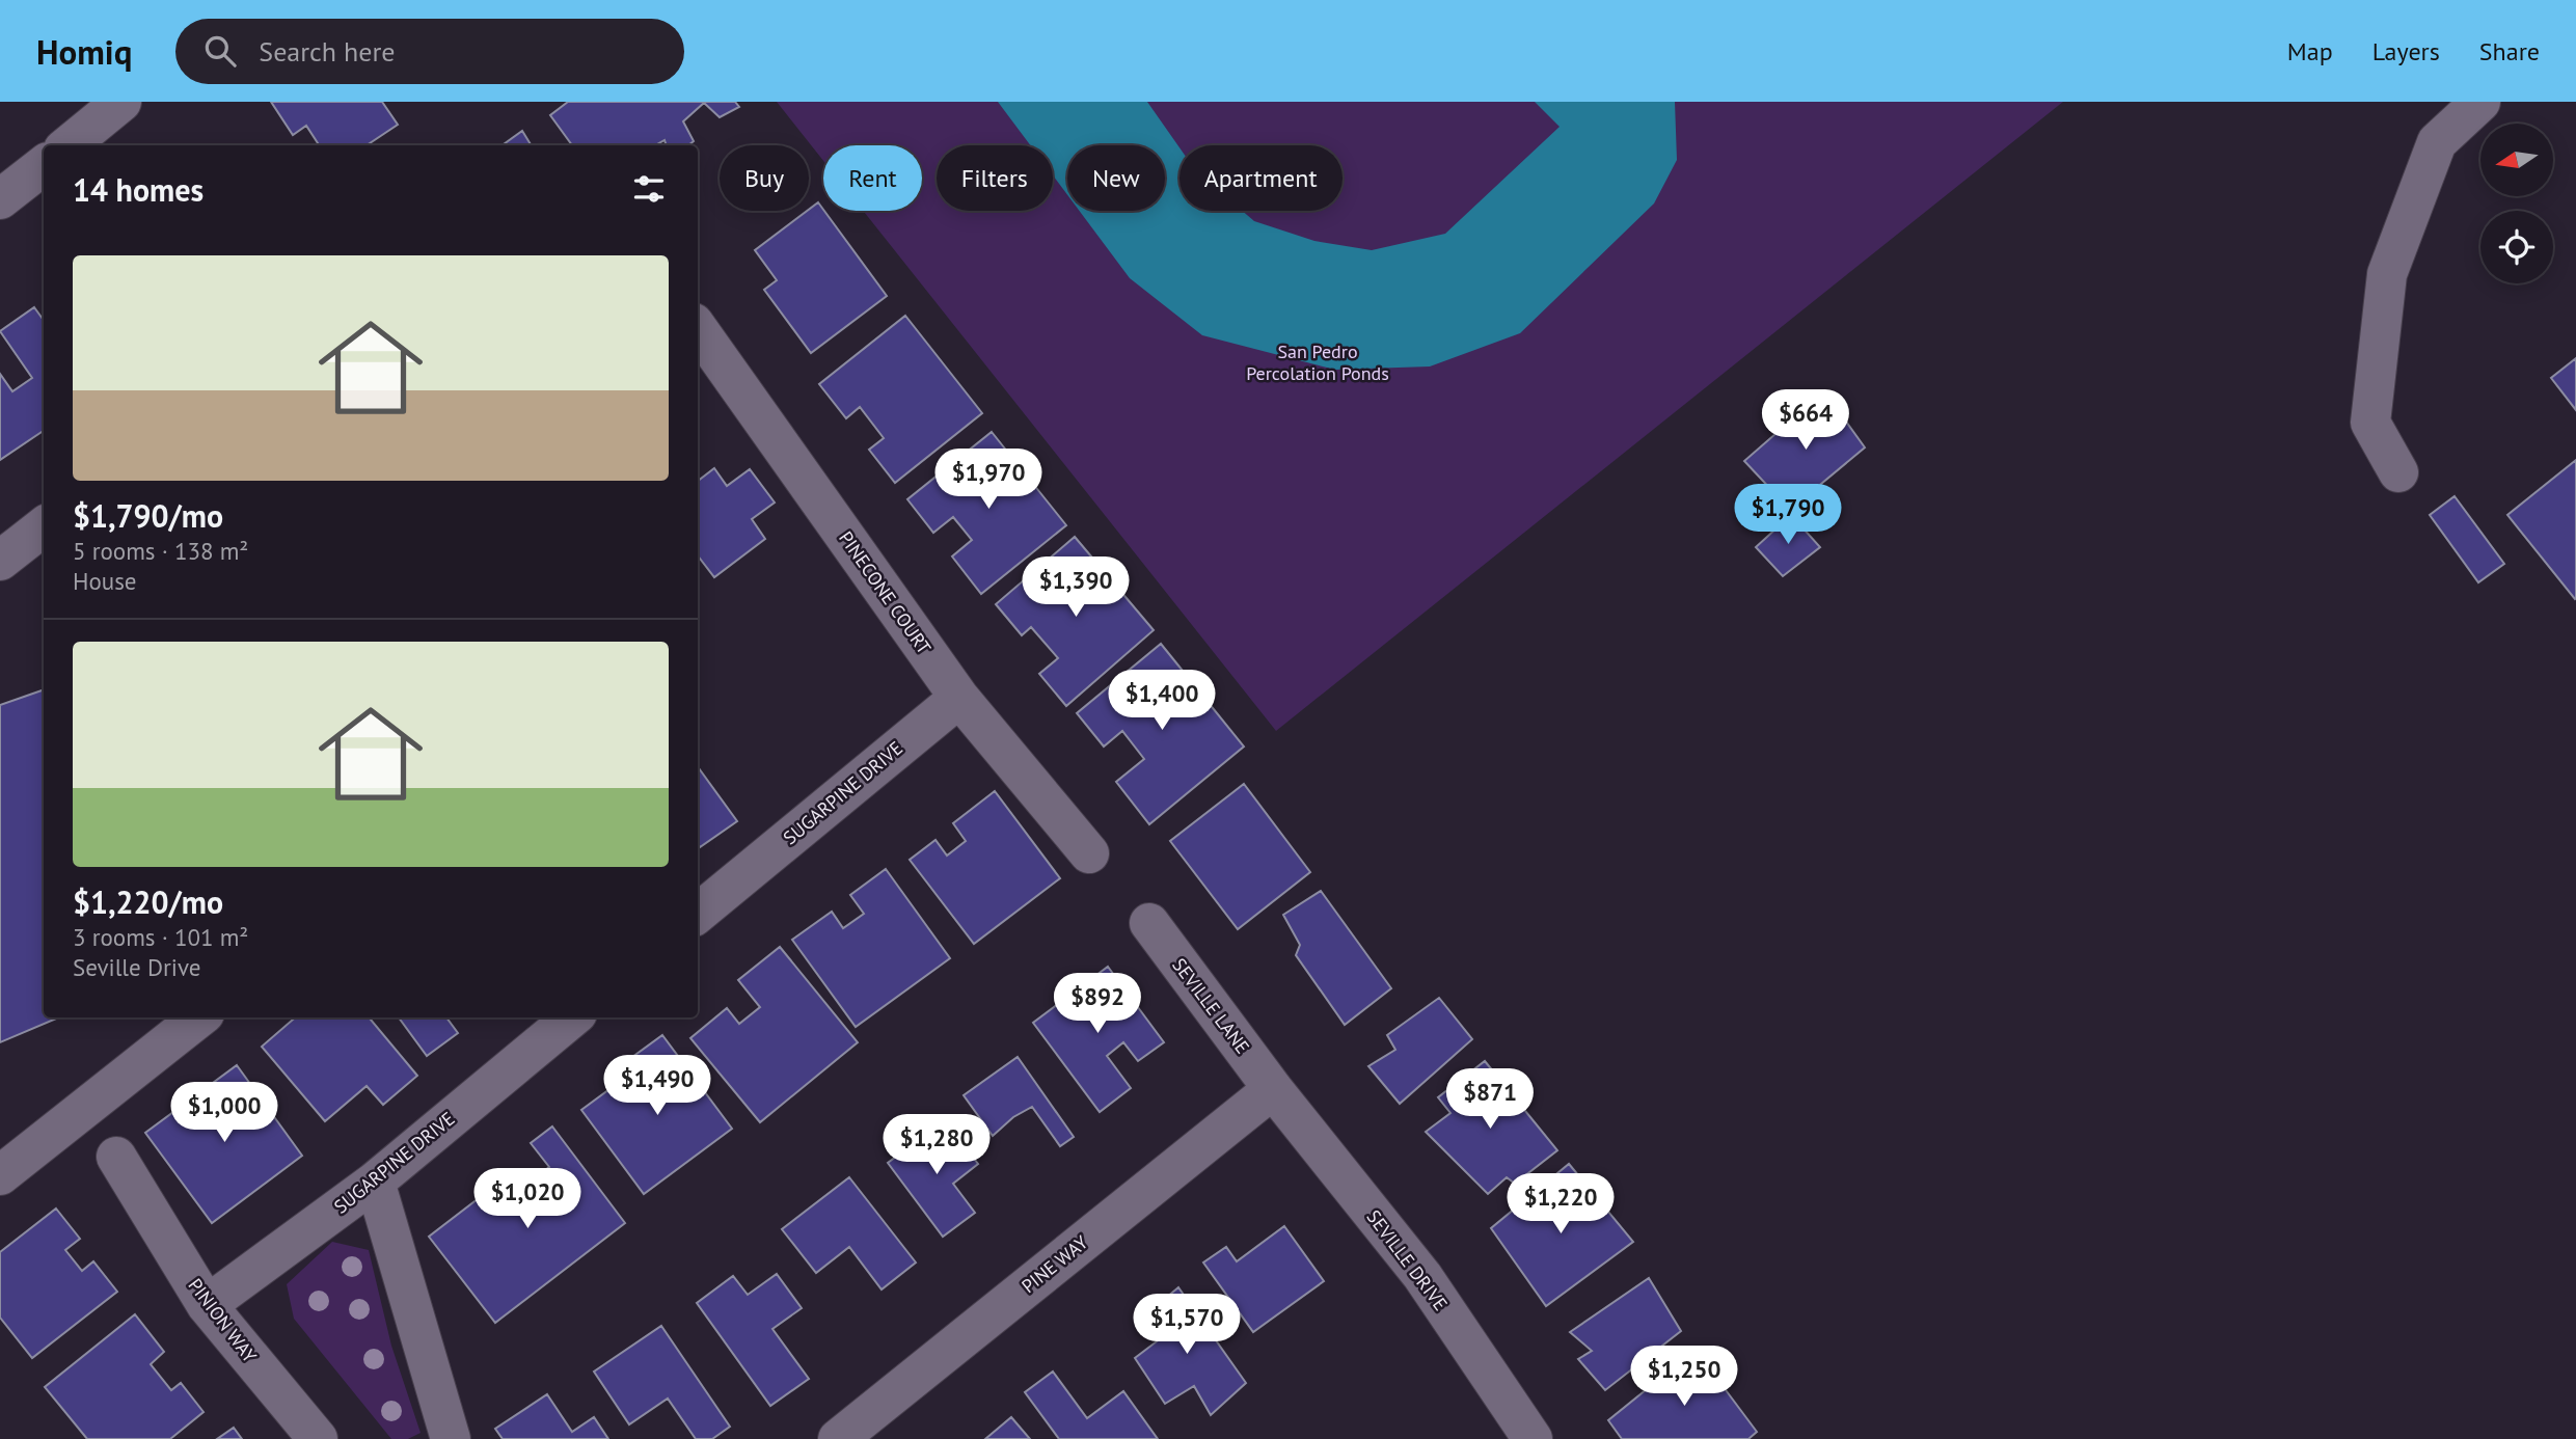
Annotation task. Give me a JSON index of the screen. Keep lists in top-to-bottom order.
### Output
{
  "streets": {
    "street": [
      "PINECONE COURT",
      "SUGARPINE DRIVE",
      "SEVILLE LANE",
      "SEVILLE DRIVE",
      "PINE WAY",
      "PINION WAY"
    ]
  },
  "crossings": [
    ["PINECONE COURT", "SUGARPINE DRIVE"],
    ["SUGARPINE DRIVE", "PINION WAY"],
    ["SEVILLE LANE", "SEVILLE DRIVE"],
    ["SEVILLE LANE", "PINE WAY"],
    ["SEVILLE DRIVE", "PINE WAY"]
  ],
  "parks": ["San Pedro Percolation Ponds"],
  "north": "left",
  "page": {
    "header": "Homiq",
    "search": "Search here",
    "nav": ["Map", "Layers", "Share"],
    "chip": [
      "Buy",
      "Rent",
      "Filters",
      "New",
      "Apartment"
    ],
    "heading": "14 homes",
    "list": [
      {
        "name": "$1,790/mo",
        "note": "5 rooms · 138 m² · House"
      },
      {
        "name": "$1,220/mo",
        "note": "3 rooms · 101 m² · Seville Drive"
      }
    ],
    "price": [
      "$664",
      "$1,970",
      "$1,790",
      "$1,390",
      "$1,400",
      "$892",
      "$1,490",
      "$871",
      "$1,000",
      "$1,280",
      "$1,020",
      "$1,220",
      "$1,570",
      "$1,250"
    ]
  }
}
